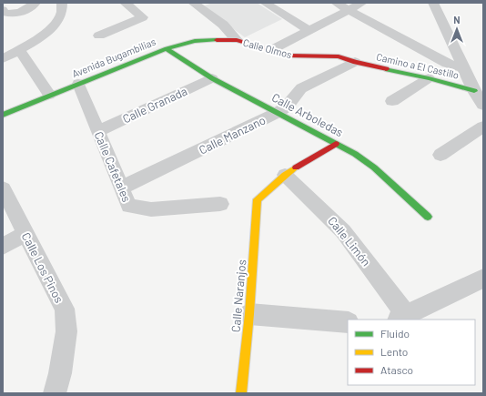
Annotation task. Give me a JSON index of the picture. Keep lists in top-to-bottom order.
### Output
{
  "streets": {
    "street": [
      "Calle Olmos",
      "Avenida Bugambilias",
      "Camino a El Castillo",
      "Calle Granada",
      "Calle Arboledas",
      "Calle Manzano",
      "Calle Cafetales",
      "Calle Limón",
      "Calle Los Pinos",
      "Calle Naranjos"
    ]
  },
  "crossings": [
    ["Calle Olmos", "Avenida Bugambilias"],
    ["Calle Olmos", "Camino a El Castillo"],
    ["Calle Olmos", "Calle Manzano"],
    ["Avenida Bugambilias", "Calle Arboledas"],
    ["Avenida Bugambilias", "Calle Cafetales"],
    ["Camino a El Castillo", "Calle Manzano"],
    ["Calle Granada", "Calle Arboledas"],
    ["Calle Granada", "Calle Cafetales"],
    ["Calle Arboledas", "Calle Manzano"],
    ["Calle Manzano", "Calle Cafetales"],
    ["Calle Limón", "Calle Naranjos"]
  ],
  "legend": ["Fluido", "Lento", "Atasco"],
  "north": "top"
}
